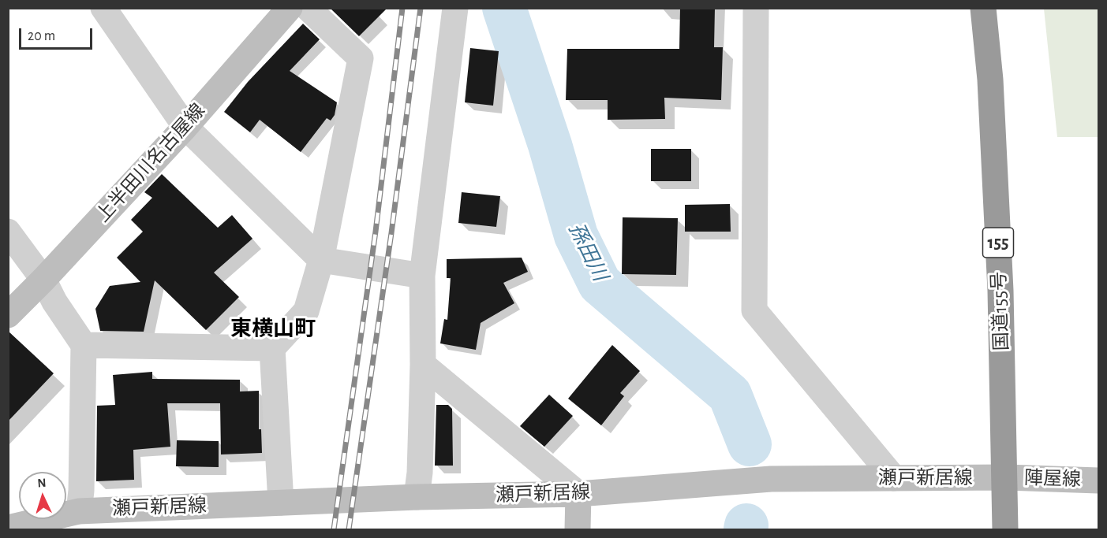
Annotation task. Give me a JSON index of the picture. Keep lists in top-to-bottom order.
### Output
{
  "streets": {
    "highway": ["155", "国道155号"],
    "street": ["上半田川名古屋線", "瀬戸新居線", "陣屋線"]
  },
  "crossings": [
    ["国道155号", "瀬戸新居線"],
    ["国道155号", "陣屋線"],
    ["瀬戸新居線", "陣屋線"]
  ],
  "districts": ["東横山町"],
  "water": ["孫田川"],
  "scale_bar": "20 m",
  "north": "top"
}
